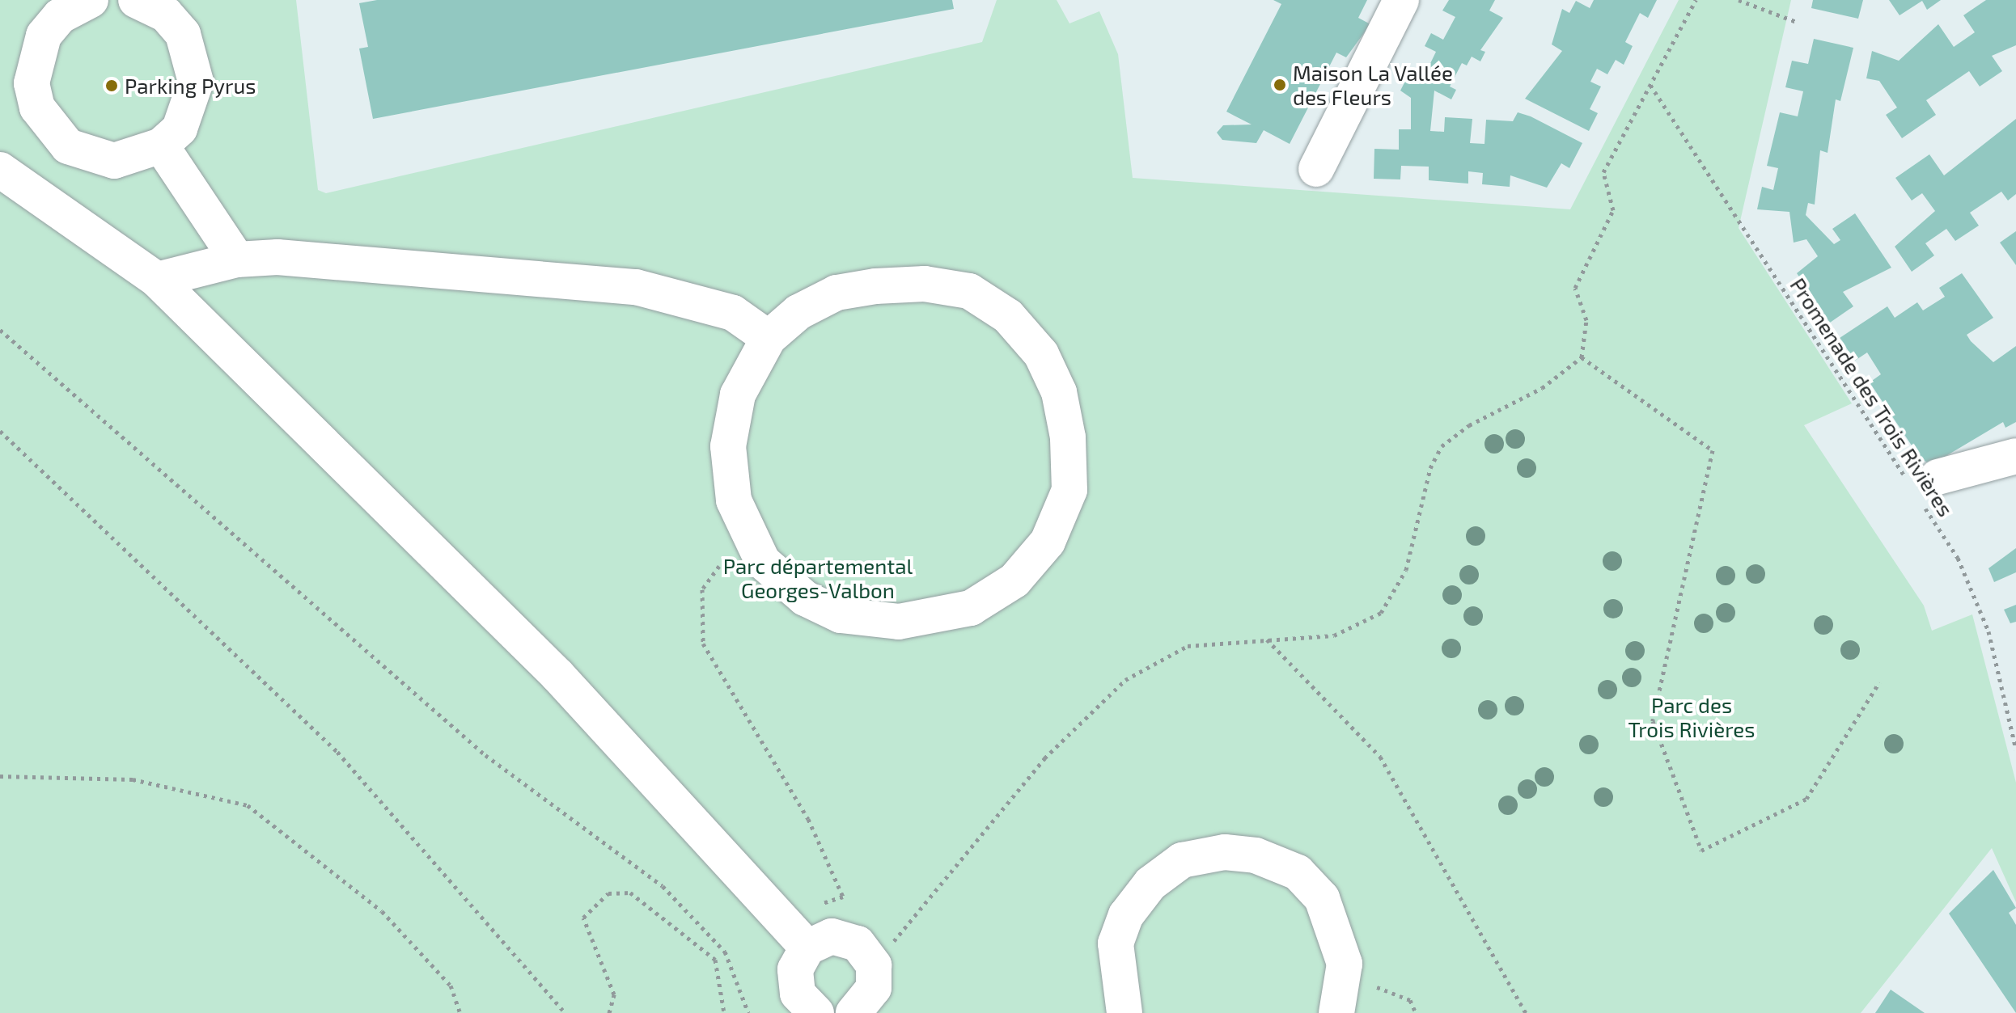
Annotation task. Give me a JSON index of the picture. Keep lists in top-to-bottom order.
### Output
{
  "streets": {
    "path": ["Promenade des Trois Rivières"]
  },
  "parks": ["Parc départemental Georges-Valbon", "Parc des Trois Rivières"],
  "places": ["Maison La Vallée des Fleurs", "Parking Pyrus"]
}
